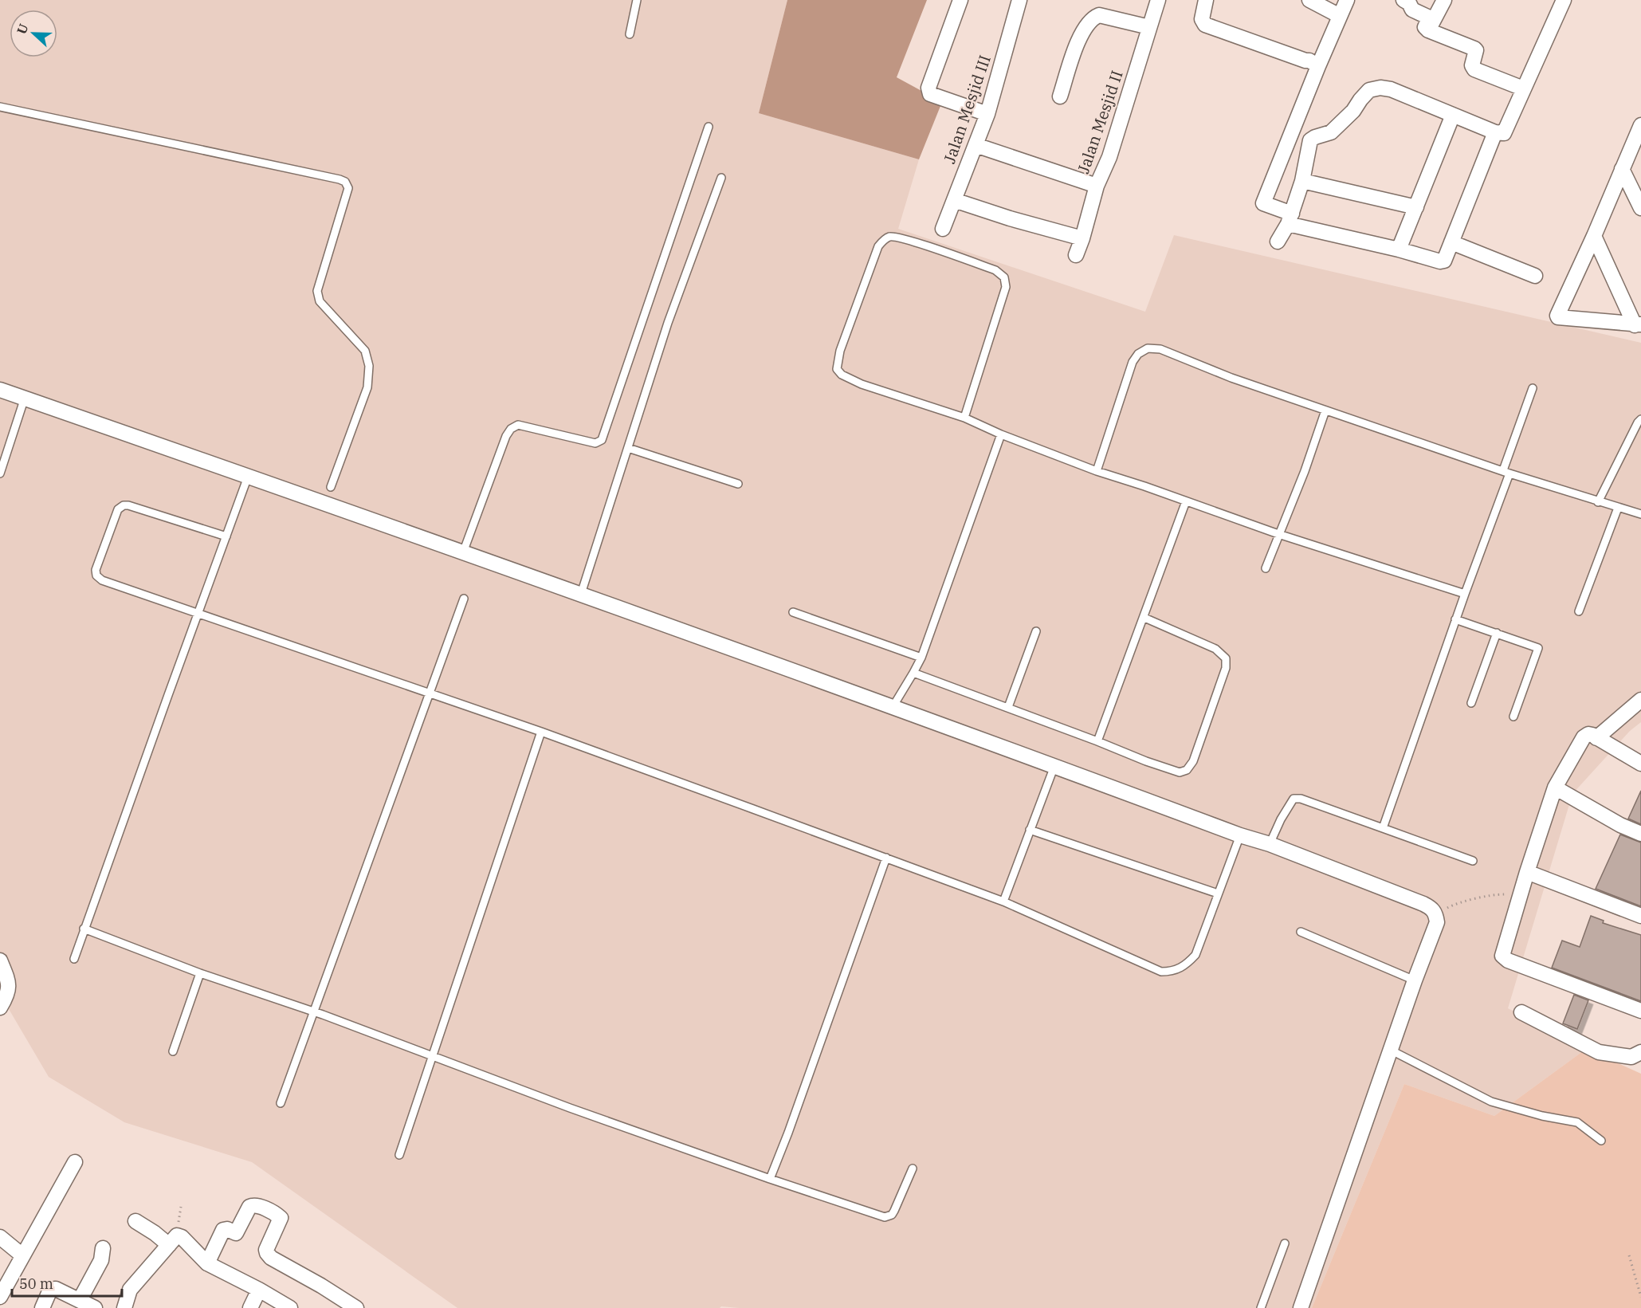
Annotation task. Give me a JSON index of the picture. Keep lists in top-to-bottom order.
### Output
{
  "streets": {
    "street": ["Jalan Mesjid III", "Jalan Mesjid II"]
  },
  "scale_bar": "50 m",
  "north": "left"
}
